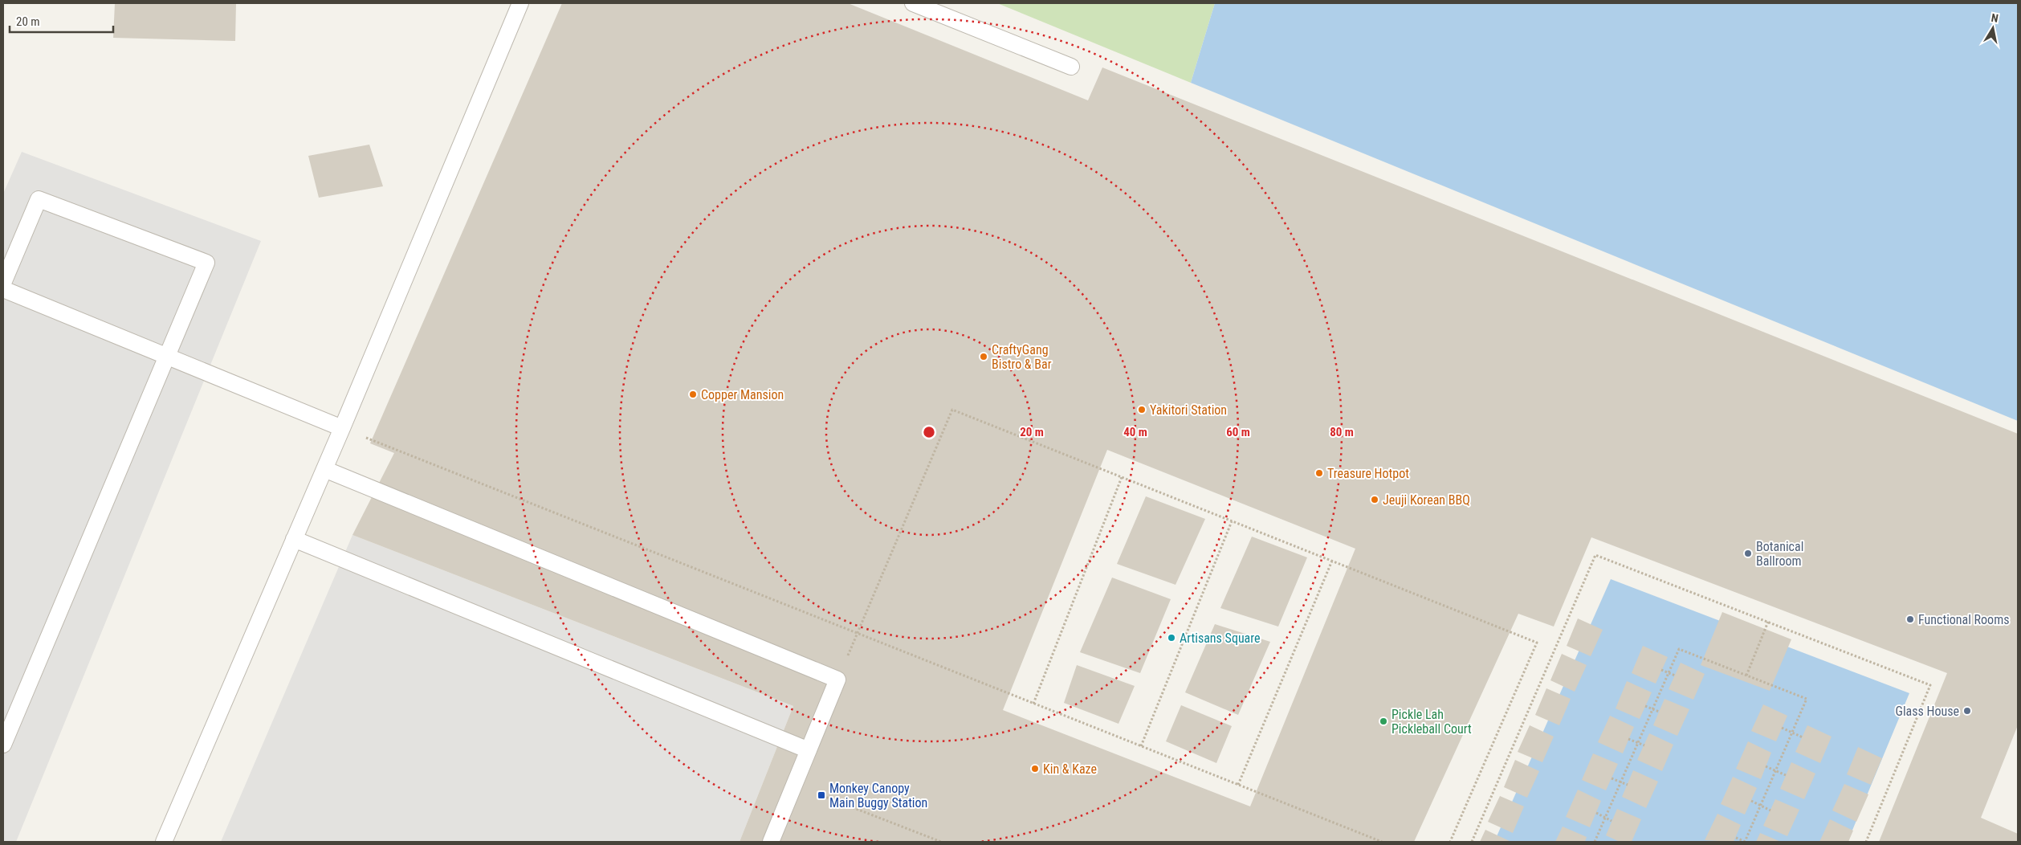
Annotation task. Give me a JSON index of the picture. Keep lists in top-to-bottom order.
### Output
{
  "places": {
    "other": [
      "CraftyGang Bistro & Bar",
      "Copper Mansion",
      "Yakitori Station",
      "Treasure Hotpot",
      "Jeuji Korean BBQ",
      "Botanical Ballroom",
      "Functional Rooms",
      "Artisans Square",
      "Glass House",
      "Pickle Lah Pickleball Court",
      "Kin & Kaze"
    ],
    "transit": ["Monkey Canopy Main Buggy Station"]
  },
  "scale_bar": "20 m",
  "north": "top",
  "rings": [
    "20 m",
    "40 m",
    "60 m",
    "80 m"
  ]
}
